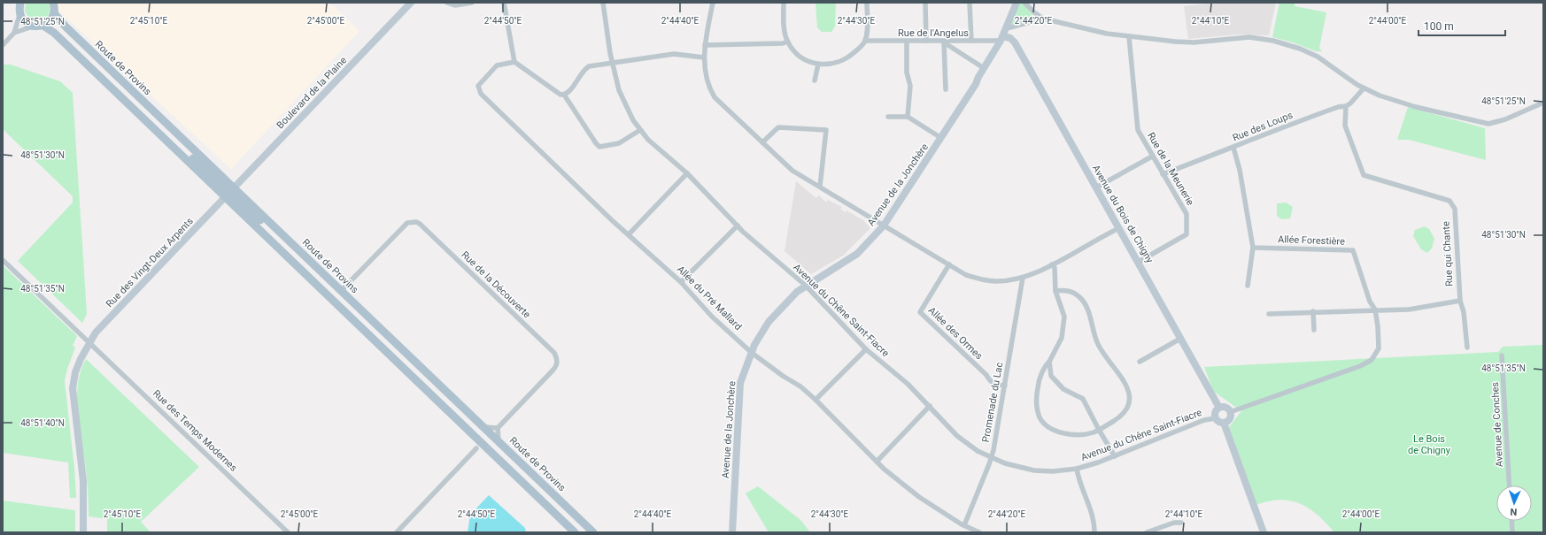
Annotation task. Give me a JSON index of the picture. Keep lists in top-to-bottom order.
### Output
{
  "streets": {
    "main road": [
      "Route de Provins",
      "Boulevard de la Plaine",
      "Avenue de la Jonchère",
      "Avenue du Bois de Chigny",
      "Rue des Vingt-Deux Arpents"
    ],
    "street": [
      "Rue de l'Angelus",
      "Rue des Loups",
      "Rue de la Meunerie",
      "Allée Forestière",
      "Rue qui Chante",
      "Rue de la Découverte",
      "Allée du Pré Mallard",
      "Avenue du Chêne Saint-Fiacre",
      "Allée des Ormes",
      "Promenade du Lac",
      "Avenue de Conches",
      "Rue des Temps Modernes"
    ]
  },
  "crossings": [
    ["Rue de l'Angelus", "Avenue de la Jonchère"],
    ["Rue de l'Angelus", "Avenue du Bois de Chigny"],
    ["Route de Provins", "Boulevard de la Plaine"],
    ["Route de Provins", "Rue des Vingt-Deux Arpents"],
    ["Route de Provins", "Rue de la Découverte"],
    ["Boulevard de la Plaine", "Rue des Vingt-Deux Arpents"],
    ["Rue des Loups", "Rue de la Meunerie"],
    ["Rue des Loups", "Rue qui Chante"],
    ["Rue de la Meunerie", "Avenue du Bois de Chigny"],
    ["Avenue de la Jonchère", "Avenue du Bois de Chigny"],
    ["Avenue de la Jonchère", "Allée du Pré Mallard"],
    ["Avenue de la Jonchère", "Avenue du Chêne Saint-Fiacre"],
    ["Avenue du Bois de Chigny", "Allée Forestière"],
    ["Avenue du Bois de Chigny", "Avenue du Chêne Saint-Fiacre"],
    ["Allée Forestière", "Avenue du Chêne Saint-Fiacre"],
    ["Rue des Vingt-Deux Arpents", "Rue des Temps Modernes"],
    ["Allée du Pré Mallard", "Promenade du Lac"],
    ["Avenue du Chêne Saint-Fiacre", "Promenade du Lac"],
    ["Allée des Ormes", "Promenade du Lac"]
  ],
  "parks": ["Le Bois de Chigny"],
  "scale_bar": "100 m",
  "north": "bottom",
  "coordinates": [
    "2°45'10\"E",
    "2°44'20\"E",
    "2°44'10\"E",
    "2°44'00\"E",
    "2°45'00\"E",
    "2°44'50\"E",
    "2°44'40\"E",
    "2°44'30\"E",
    "48°51'25\"N",
    "48°51'30\"N",
    "48°51'35\"N",
    "48°51'40\"N"
  ]
}
